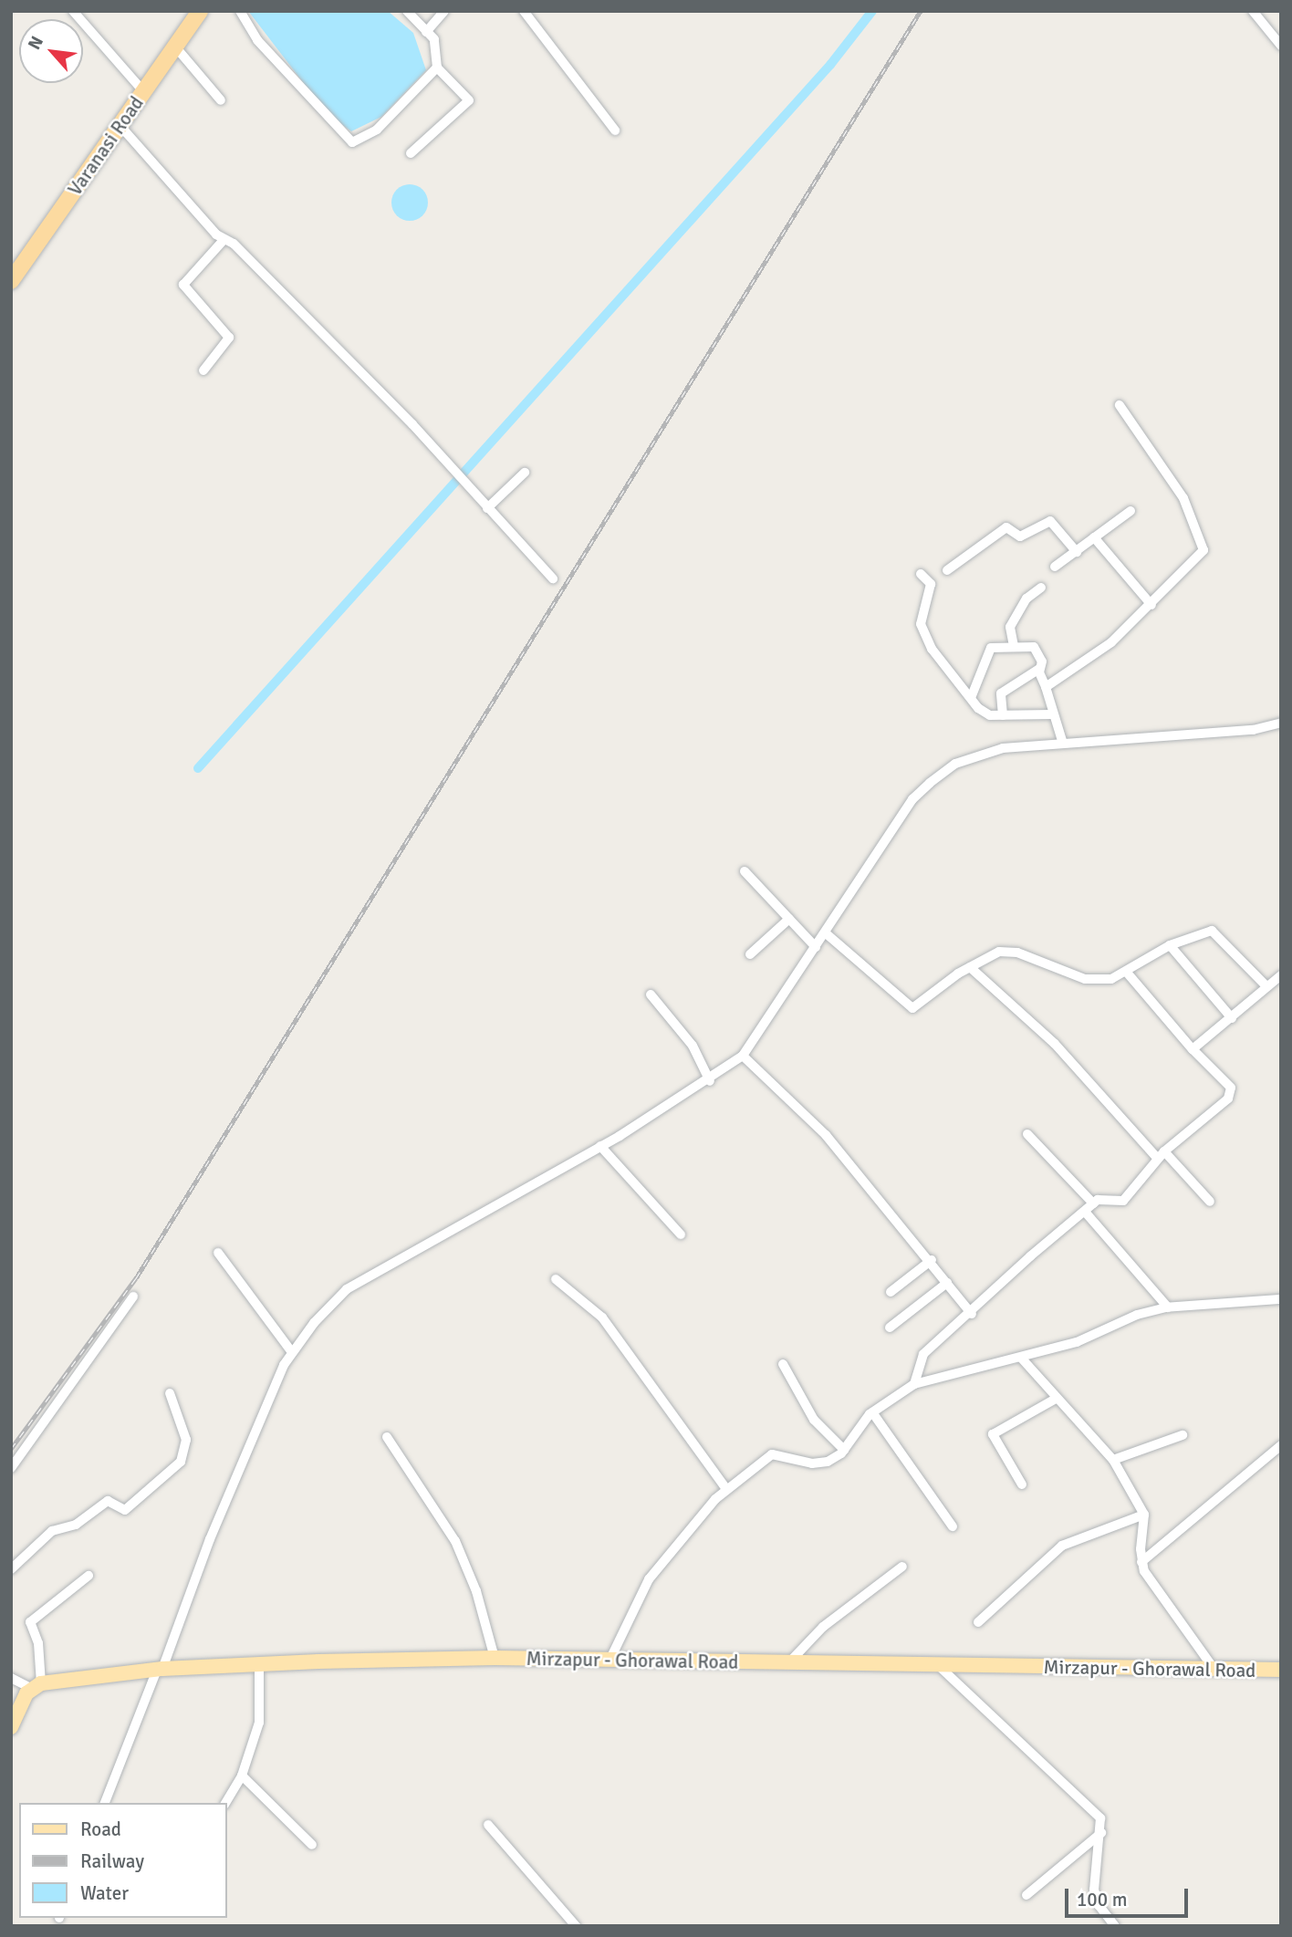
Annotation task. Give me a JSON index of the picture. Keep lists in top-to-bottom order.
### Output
{
  "streets": {
    "highway": ["Varanasi Road"],
    "main road": ["Mirzapur - Ghorawal Road"]
  },
  "legend": ["Road", "Railway", "Water"],
  "scale_bar": "100 m",
  "north": "top left"
}
